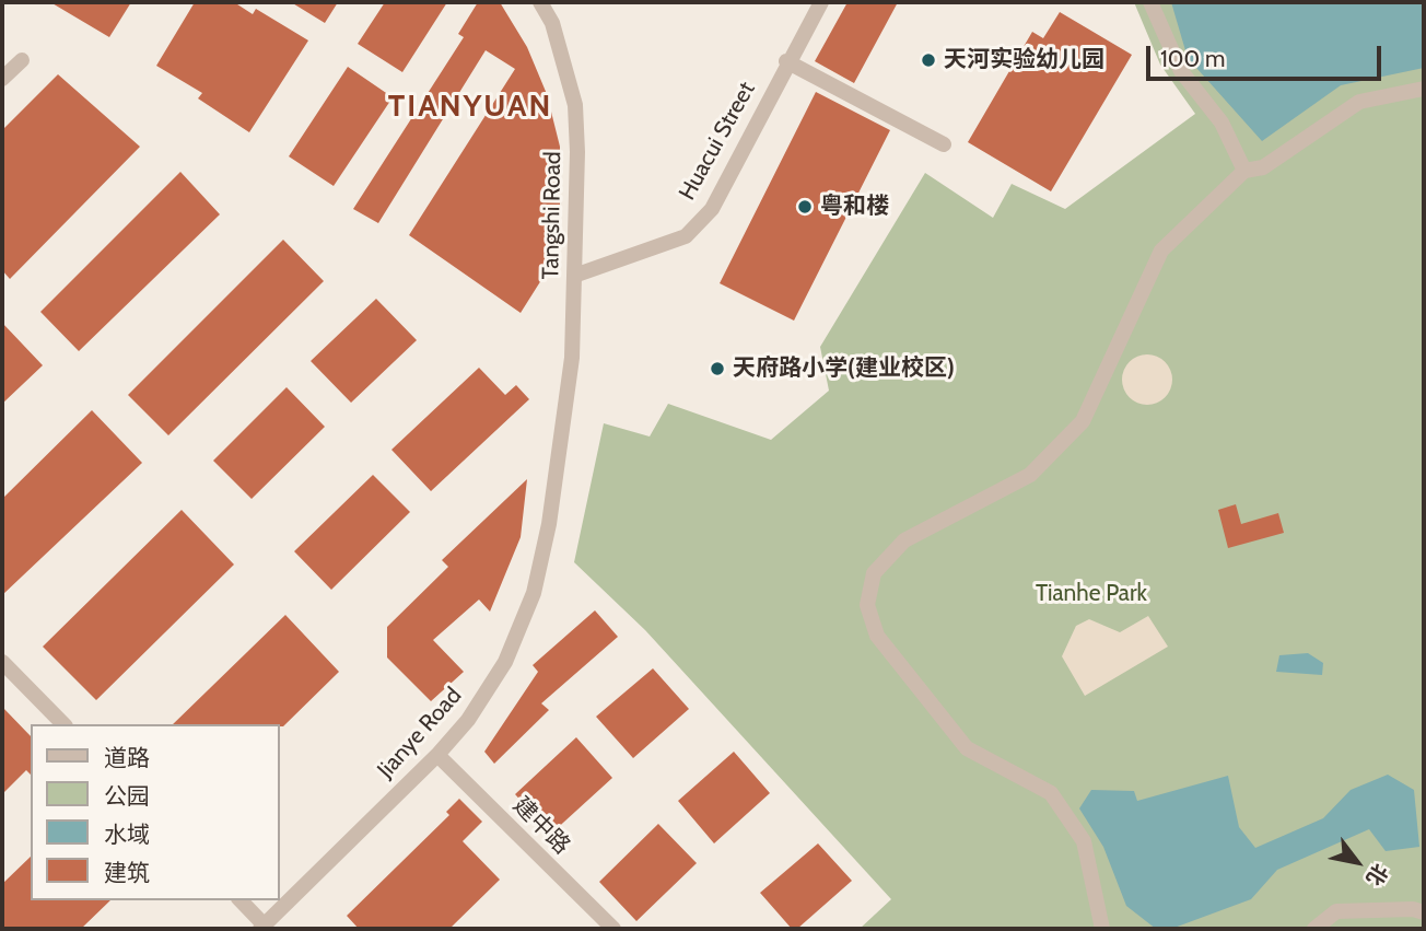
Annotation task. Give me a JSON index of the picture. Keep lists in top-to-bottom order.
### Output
{
  "streets": {
    "street": [
      "Huacui Street",
      "Tangshi Road",
      "Jianye Road",
      "建中路"
    ]
  },
  "crossings": [
    ["Huacui Street", "Tangshi Road"],
    ["Tangshi Road", "Jianye Road"],
    ["Jianye Road", "建中路"]
  ],
  "districts": ["TIANYUAN"],
  "parks": ["Tianhe Park"],
  "places": ["天河实验幼儿园", "粤和楼", "天府路小学(建业校区)"],
  "legend": [
    "道路",
    "公园",
    "水域",
    "建筑"
  ],
  "scale_bar": "100 m",
  "north": "bottom right"
}
